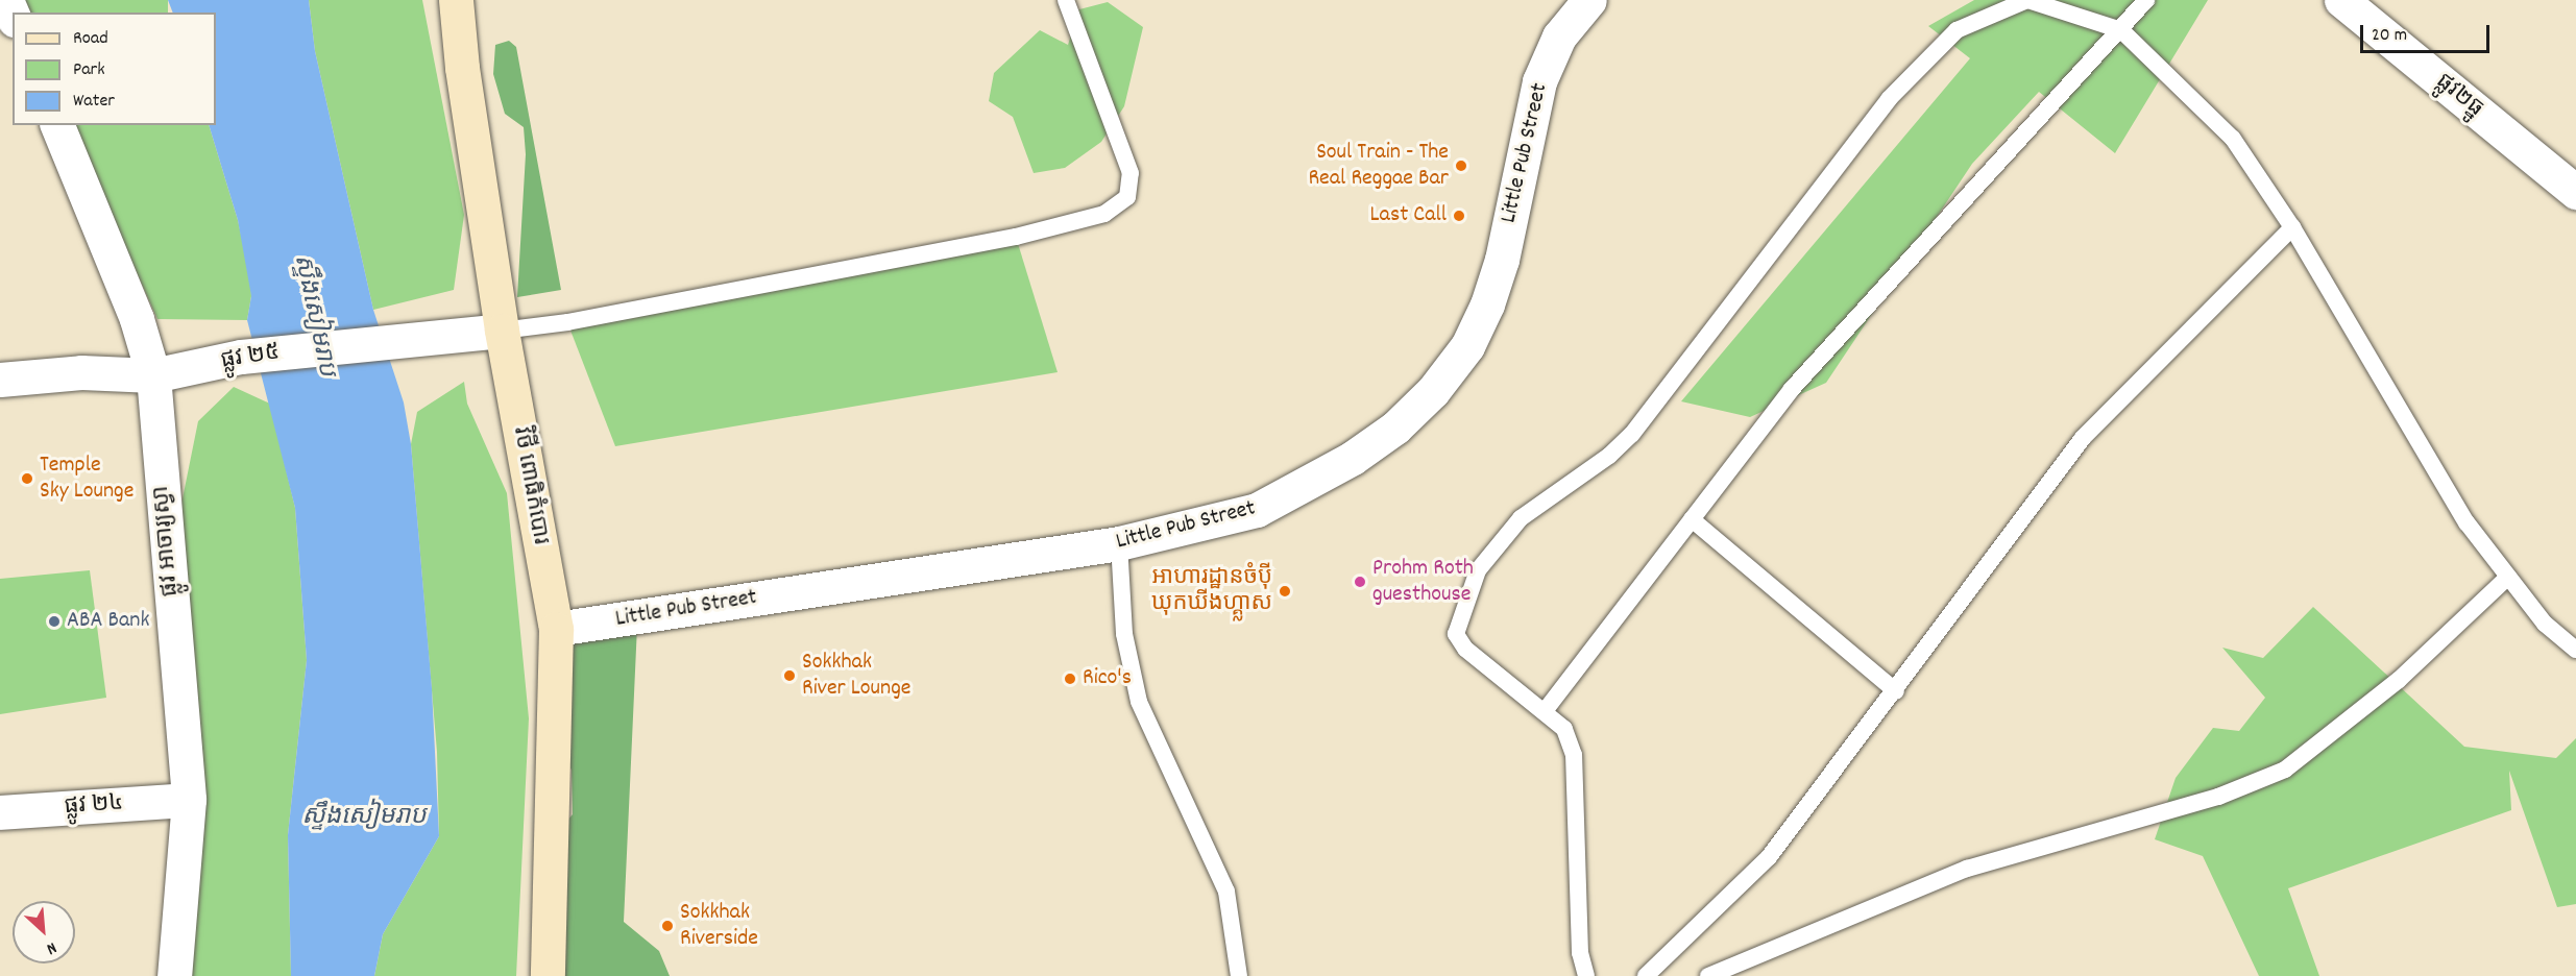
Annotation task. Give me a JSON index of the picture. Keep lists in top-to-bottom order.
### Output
{
  "streets": {
    "street": [
      "ផ្លូវ២ធ្នូ",
      "Little Pub Street",
      "ផ្លូវ ២៥",
      "វិថី ពោធិកំបោរ",
      "ផ្លូវ អាចារ្យស្វា",
      "ផ្លូវ ២៤"
    ]
  },
  "crossings": [
    ["Little Pub Street", "វិថី ពោធិកំបោរ"],
    ["ផ្លូវ ២៥", "វិថី ពោធិកំបោរ"],
    ["ផ្លូវ ២៥", "ផ្លូវ អាចារ្យស្វា"],
    ["ផ្លូវ អាចារ្យស្វា", "ផ្លូវ ២៤"]
  ],
  "water": ["ស្ទឹងសៀមរាប"],
  "places": [
    "Soul Train - The Real Reggae Bar",
    "Last Call",
    "Temple Sky Lounge",
    "Prohm Roth guesthouse",
    "អាហារដ្ឋានចំបុី ឃុកឃីងហ្គ្លាស",
    "ABA Bank",
    "Sokkhak River Lounge",
    "Rico's",
    "Sokkhak Riverside"
  ],
  "legend": ["Road", "Park", "Water"],
  "scale_bar": "20 m",
  "north": "bottom right"
}
